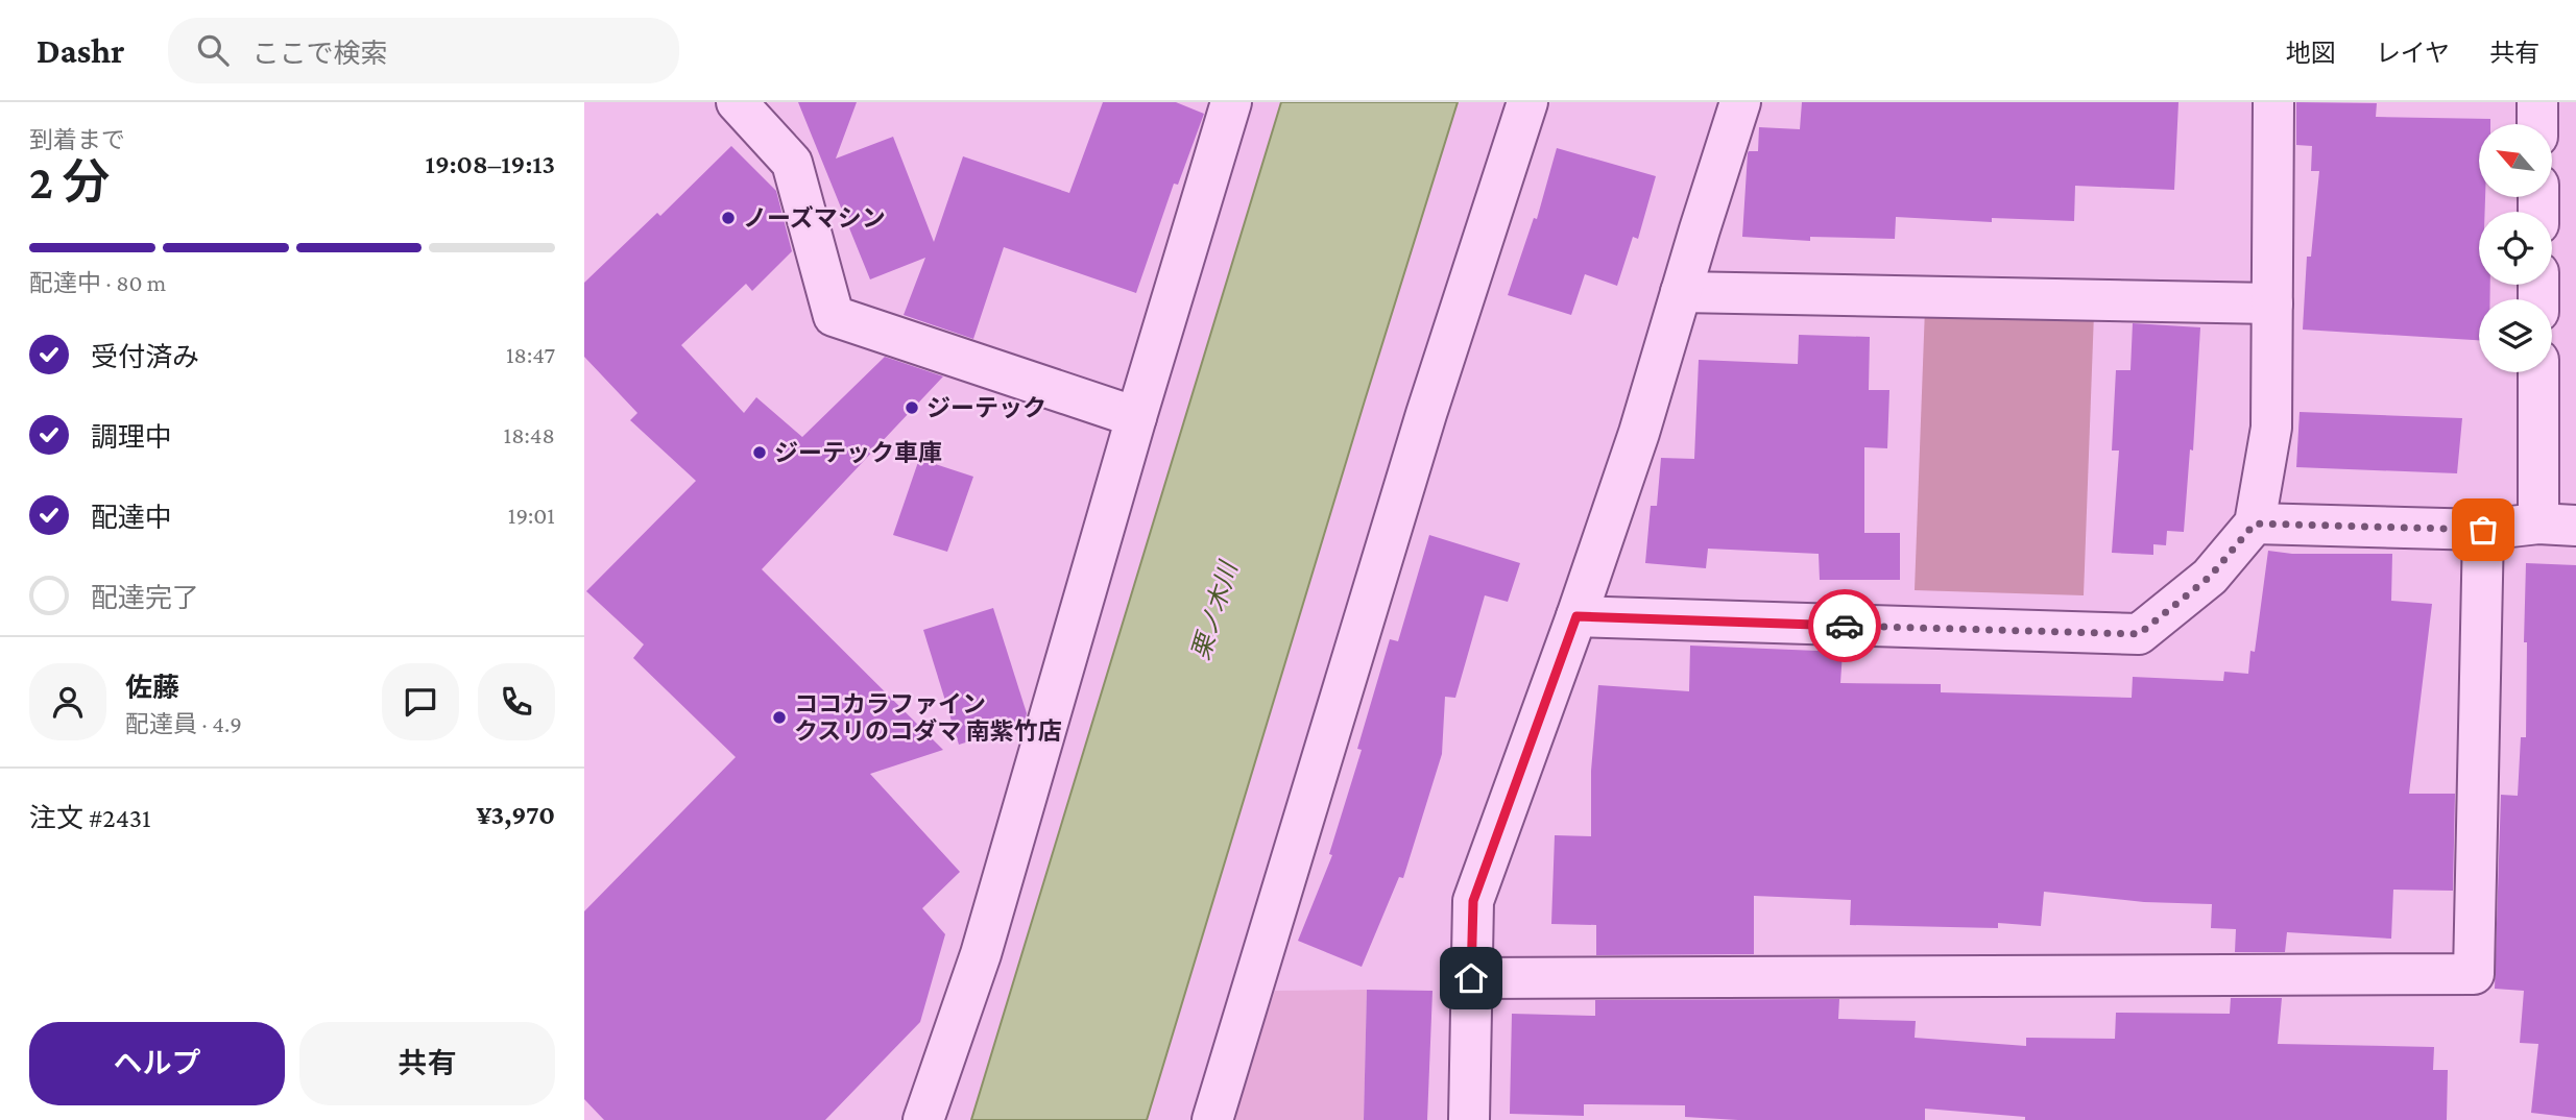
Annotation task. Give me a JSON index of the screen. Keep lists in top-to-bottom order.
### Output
{
  "water": ["栗ノ木川"],
  "places": [
    "ノーズマシン",
    "ジーテック",
    "ジーテック車庫",
    "ココカラファイン クスリのコダマ 南紫竹店"
  ],
  "north": "top left",
  "page": {
    "header": "Dashr",
    "search": "ここで検索",
    "nav": ["地図", "レイヤ", "共有"],
    "heading": ["2 分", "到着まで", "19:08–19:13"],
    "panel": [
      "佐藤",
      "配達員 · 4.9",
      "注文 #2431",
      "¥3,970"
    ],
    "bar": "配達中 · 80 m",
    "list": [
      ["受付済み", "18:47"],
      ["調理中", "18:48"],
      ["配達中", "19:01"],
      "配達完了"
    ],
    "buttons": ["ヘルプ", "共有"]
  }
}
